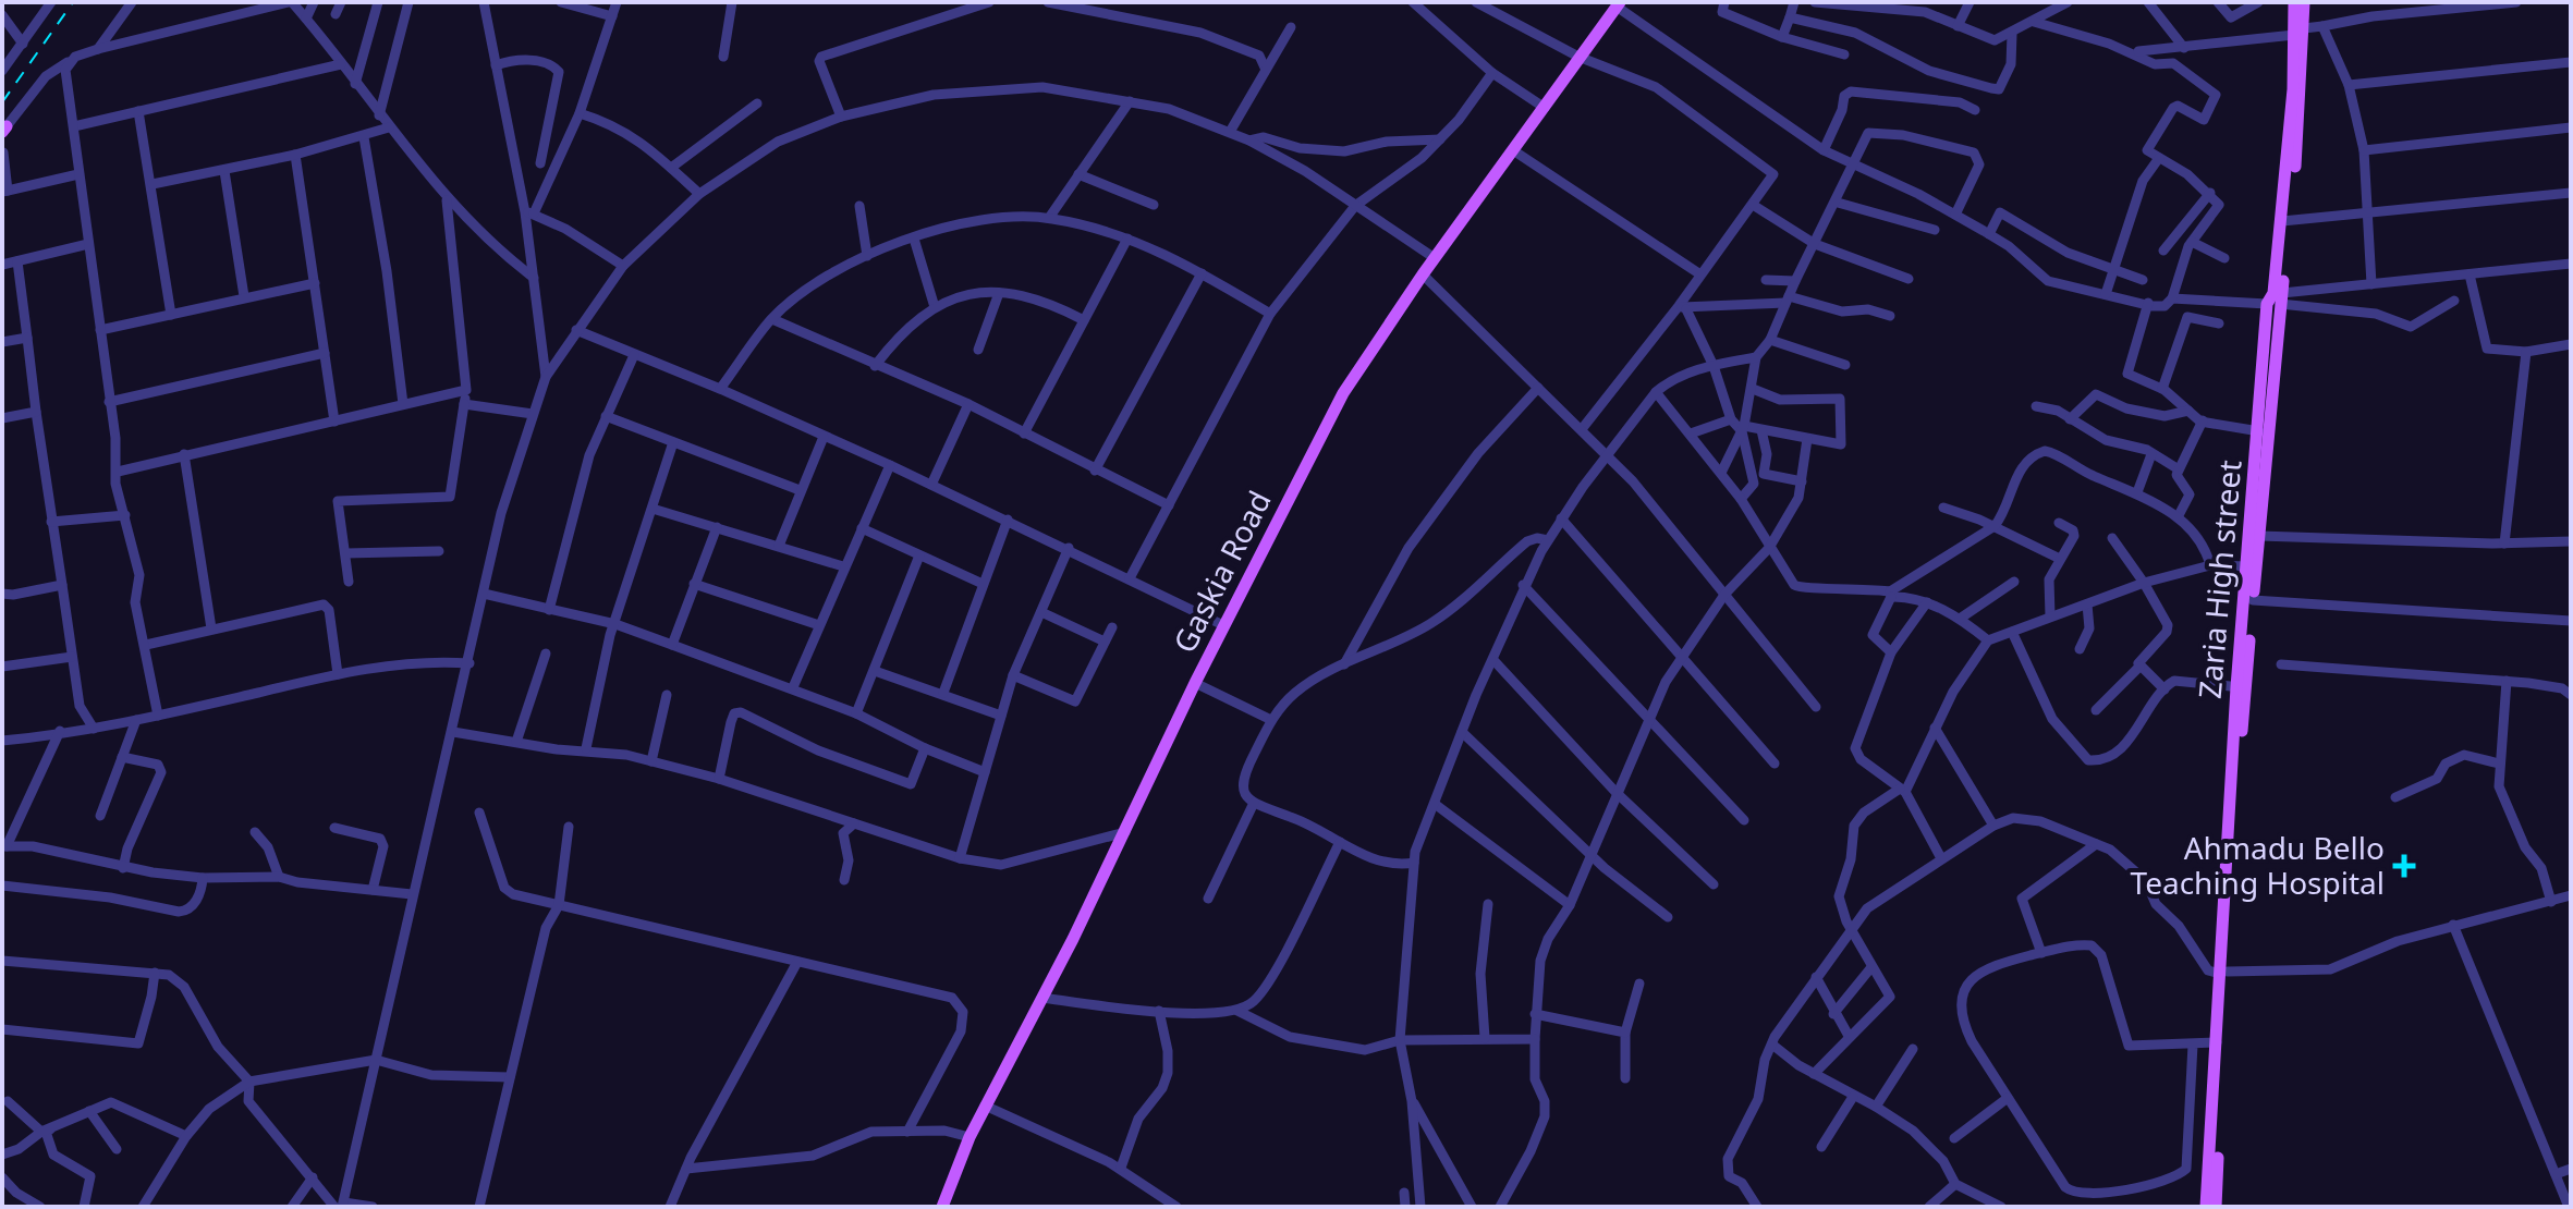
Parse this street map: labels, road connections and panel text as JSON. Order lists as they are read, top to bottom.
{
  "streets": {
    "main road": ["Gaskia Road", "Zaria High street"]
  },
  "places": {
    "health": ["Ahmadu Bello Teaching Hospital"]
  }
}
